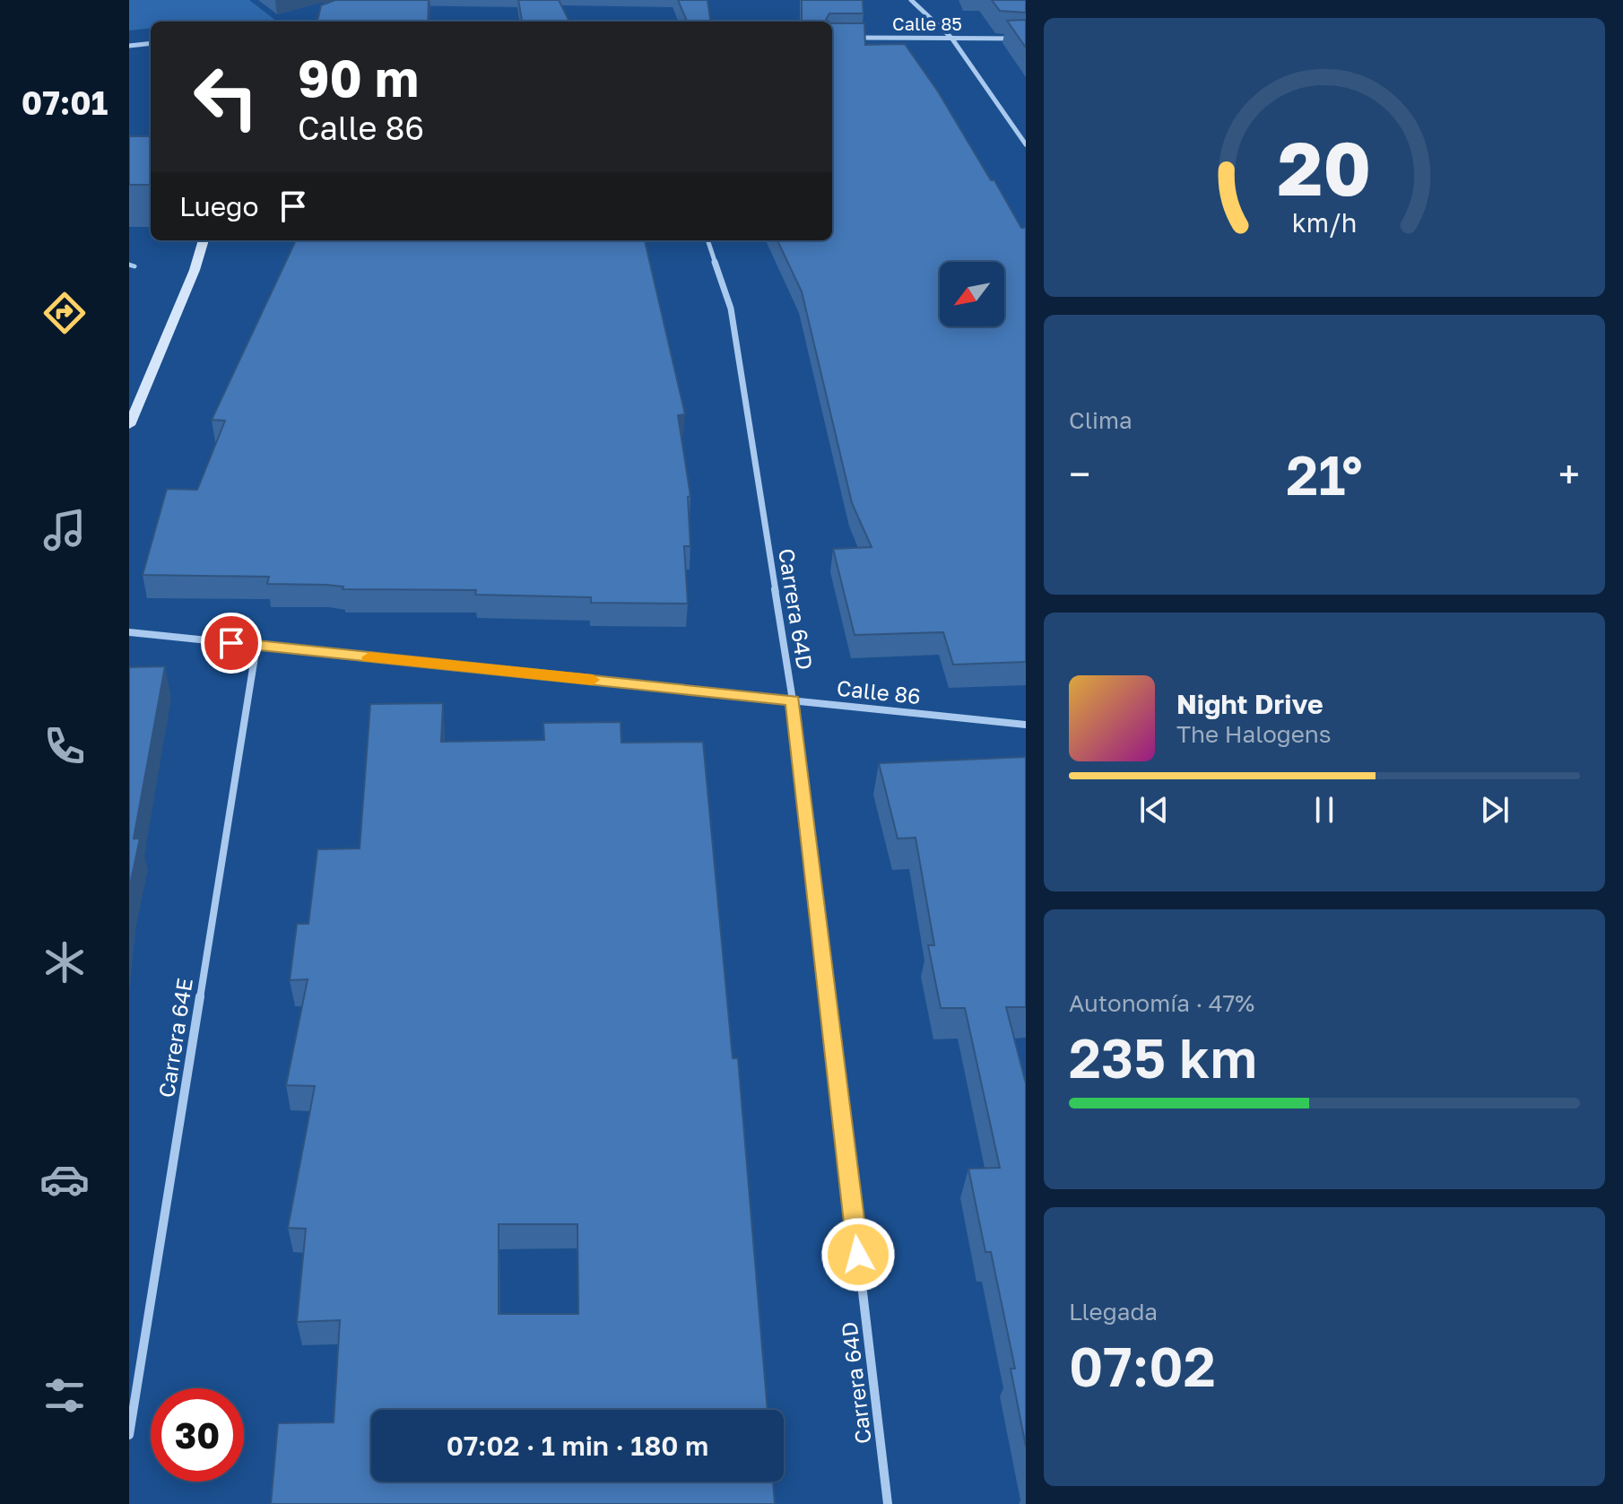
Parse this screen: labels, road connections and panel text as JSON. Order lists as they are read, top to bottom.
{
  "streets": {
    "street": [
      "Calle 85",
      "Carrera 64D",
      "Calle 86",
      "Carrera 64E"
    ]
  },
  "crossings": [
    ["Carrera 64D", "Calle 86"],
    ["Calle 86", "Carrera 64E"]
  ],
  "north": "bottom left",
  "page": {
    "tabs": "07:01",
    "turn": ["90 m", "Calle 86"],
    "then": "Luego",
    "tile": [
      "Clima",
      ["Autonomía · 47%", "235 km"],
      ["Llegada", "07:02"]
    ],
    "heat": ["−", "21°", "+"],
    "song": ["Night Drive", "The Halogens"],
    "limit": "30",
    "trip": "07:02 · 1 min · 180 m",
    "gauge": ["20", "km/h"]
  }
}
